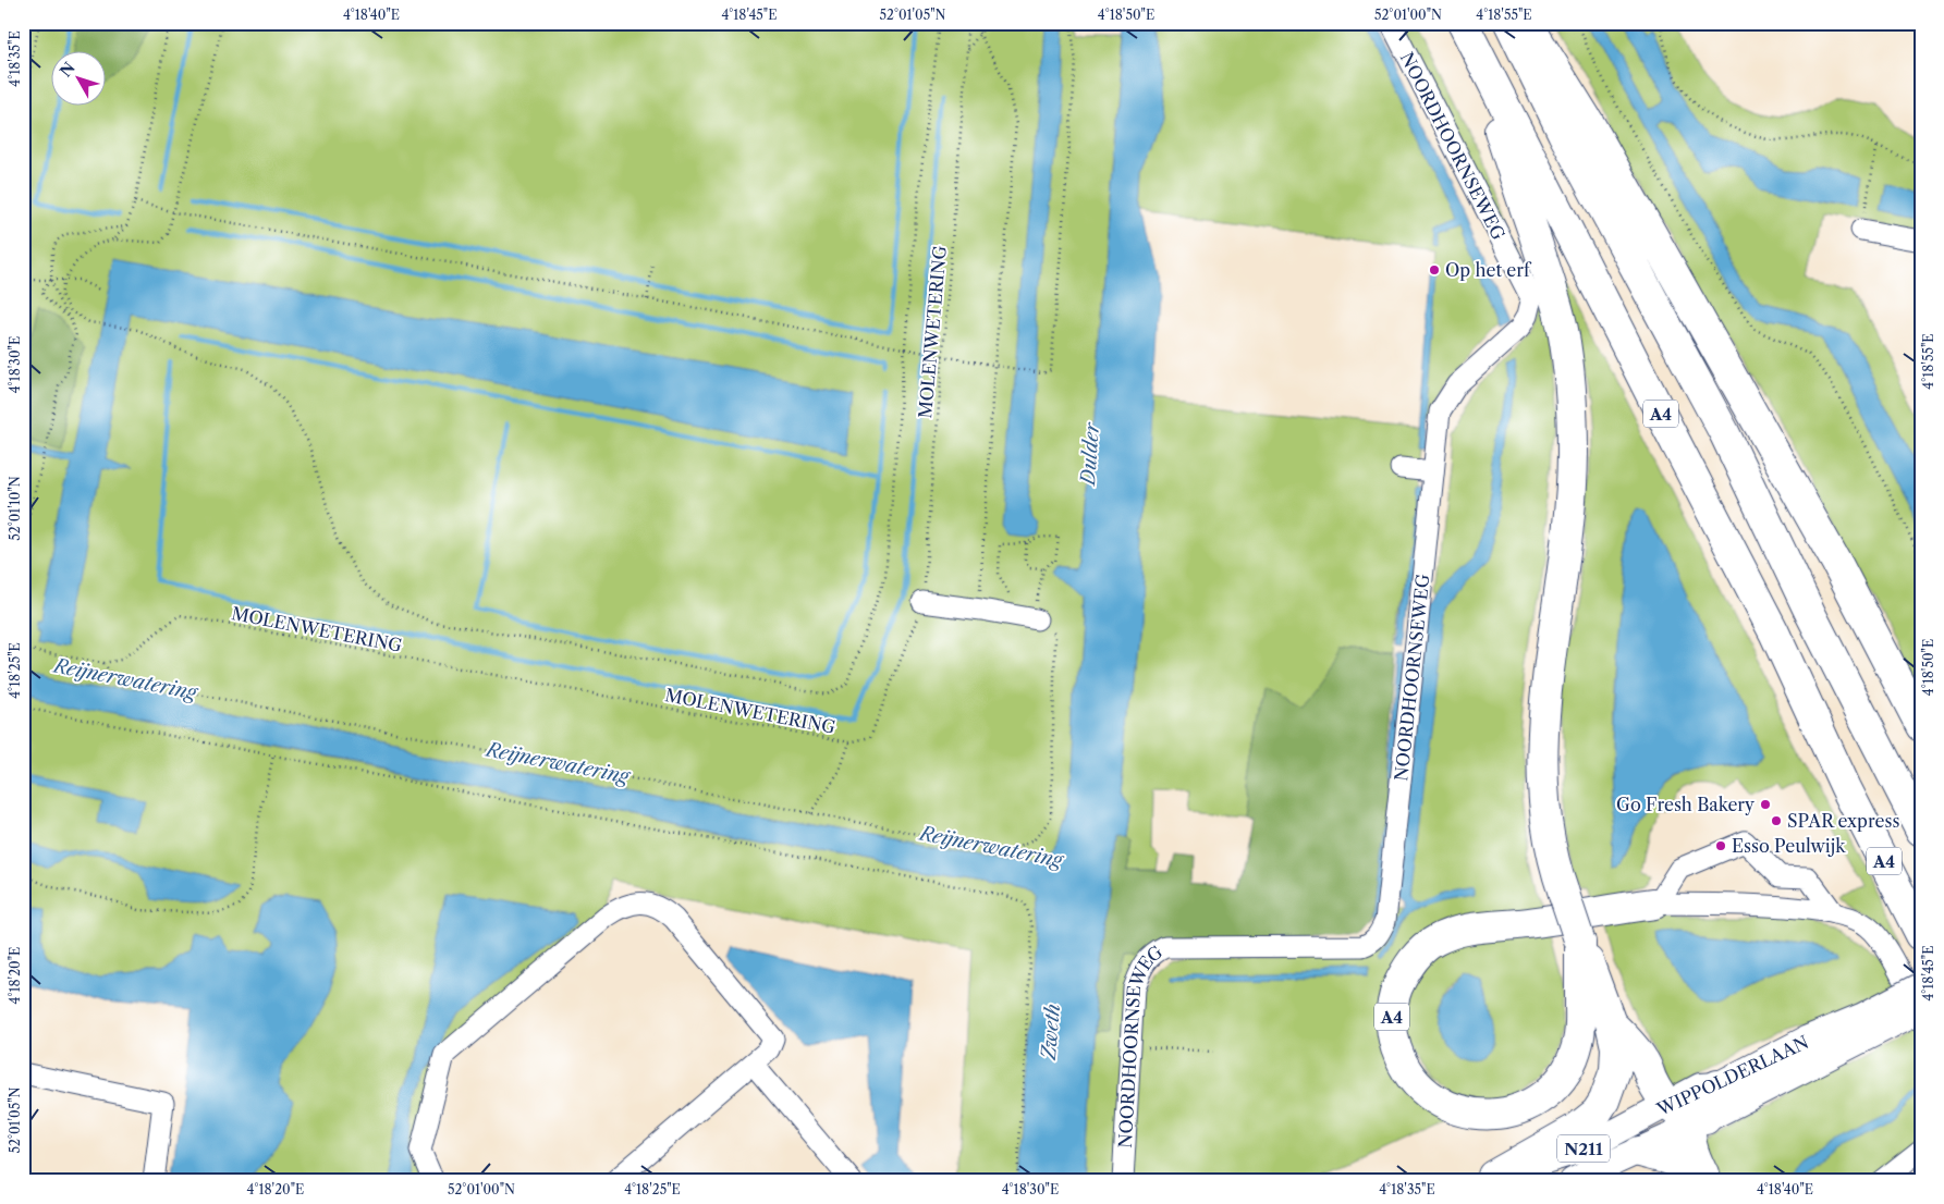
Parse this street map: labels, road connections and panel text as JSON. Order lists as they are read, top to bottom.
{
  "streets": {
    "highway": ["A4"],
    "main road": ["WIPPOLDERLAAN", "N211"],
    "street": ["NOORDHOORNSEWEG"],
    "path": ["MOLENWETERING"]
  },
  "crossings": [
    ["A4", "WIPPOLDERLAAN"]
  ],
  "water": ["Dulder", "Reijnerwatering", "Zweth"],
  "places": [
    "Op het erf",
    "Go Fresh Bakery",
    "SPAR express",
    "Esso Peulwijk"
  ],
  "north": "top left",
  "coordinates": [
    "4°18'40\"E",
    "4°18'45\"E",
    "52°01'05\"N",
    "4°18'50\"E",
    "52°01'00\"N",
    "4°18'55\"E",
    "4°18'35\"E",
    "4°18'30\"E",
    "52°01'10\"N",
    "4°18'25\"E",
    "4°18'20\"E"
  ]
}
